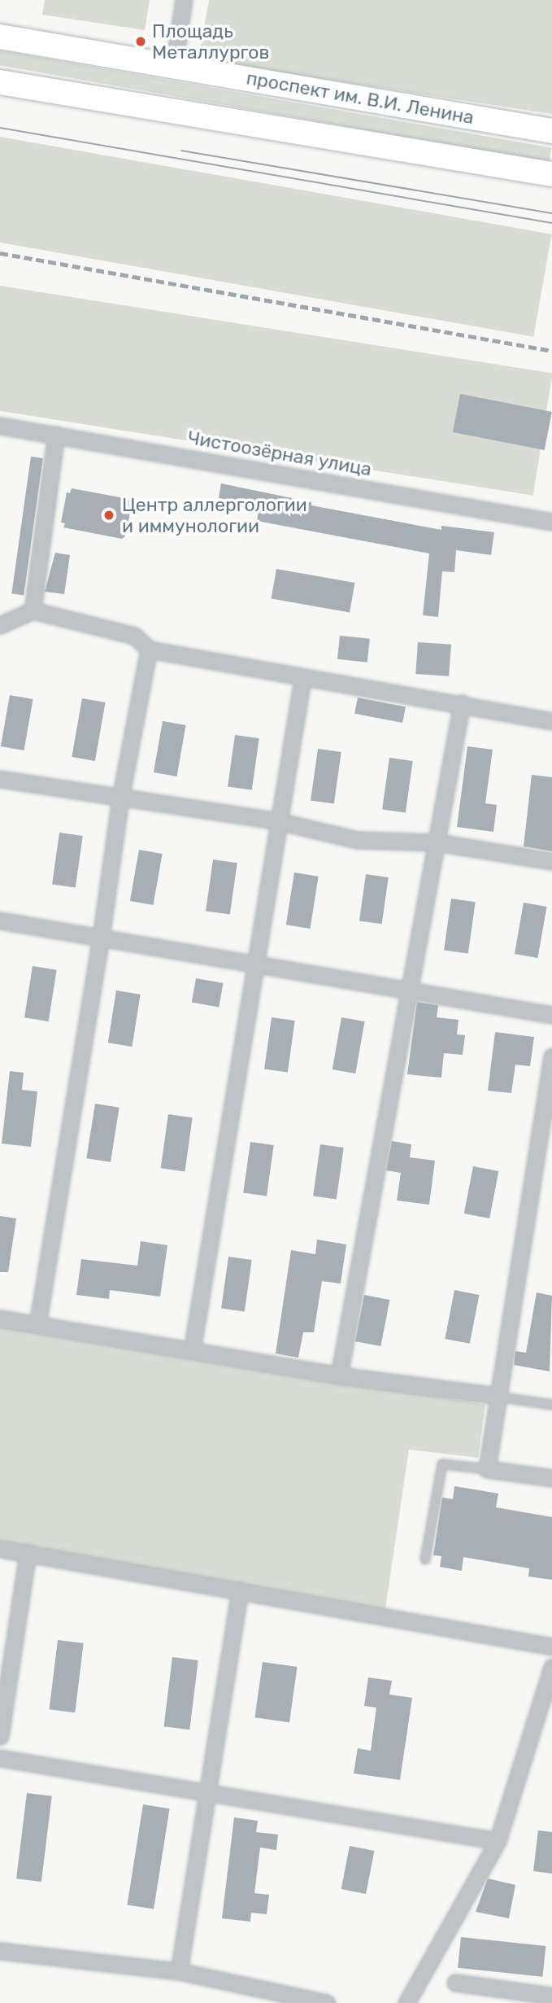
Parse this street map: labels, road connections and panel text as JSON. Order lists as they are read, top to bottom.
{
  "streets": {
    "main road": ["проспект им. В.И. Ленина"],
    "street": ["Чистоозёрная улица"]
  },
  "places": ["Площадь Металлургов", "Центр аллергологии и иммунологии"]
}
